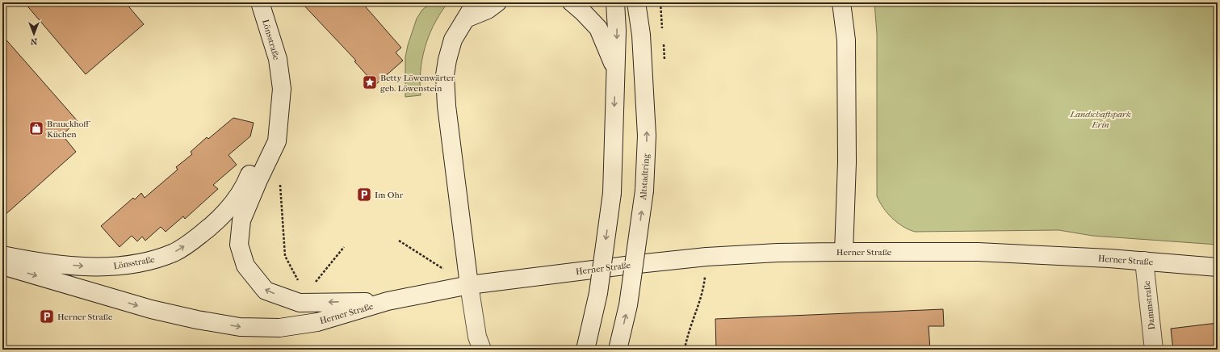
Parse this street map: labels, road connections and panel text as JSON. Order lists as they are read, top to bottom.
{
  "streets": {
    "main road": [
      "Lönsstraße",
      "Altstadtring",
      "Herner Straße",
      "Dammstraße"
    ]
  },
  "crossings": [
    ["Lönsstraße", "Herner Straße"],
    ["Herner Straße", "Dammstraße"]
  ],
  "parks": ["Landschaftspark Erin"],
  "places": {
    "place": ["Betty Löwenwärter geb. Löwenstein"],
    "shop": ["Brauckhoff Küchen"],
    "parking": ["Im Ohr", "Herner Straße"]
  },
  "north": "bottom"
}
